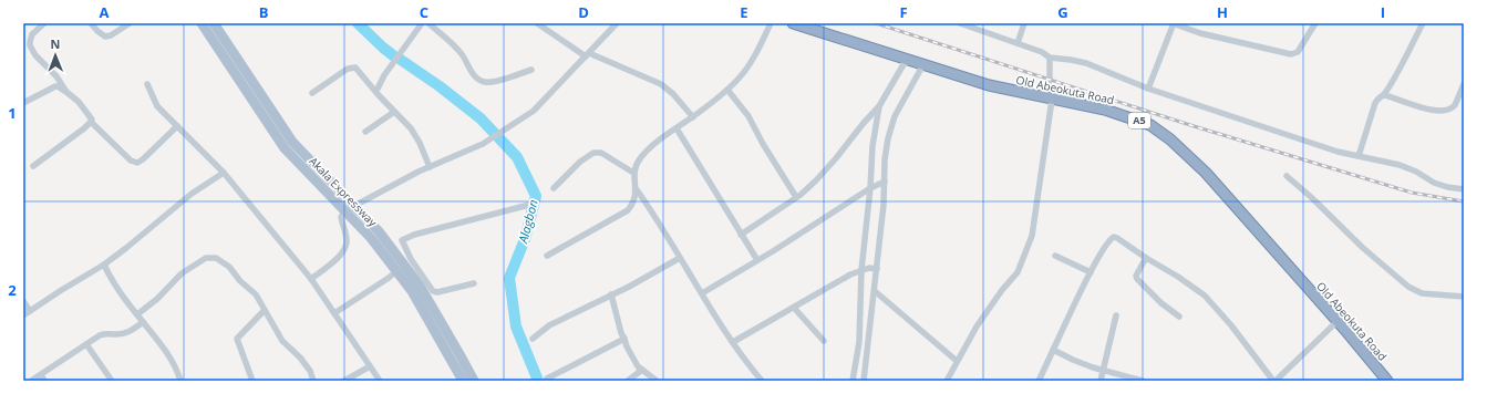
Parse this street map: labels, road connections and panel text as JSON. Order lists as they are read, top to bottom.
{
  "streets": {
    "highway": ["Old Abeokuta Road", "A5"],
    "main road": ["Akala Expressway"]
  },
  "water": ["Alagbon"],
  "north": "top",
  "grid": {
    "columns": [
      "A",
      "B",
      "C",
      "D",
      "E",
      "F",
      "G",
      "H",
      "I"
    ],
    "rows": ["1", "2"]
  }
}
